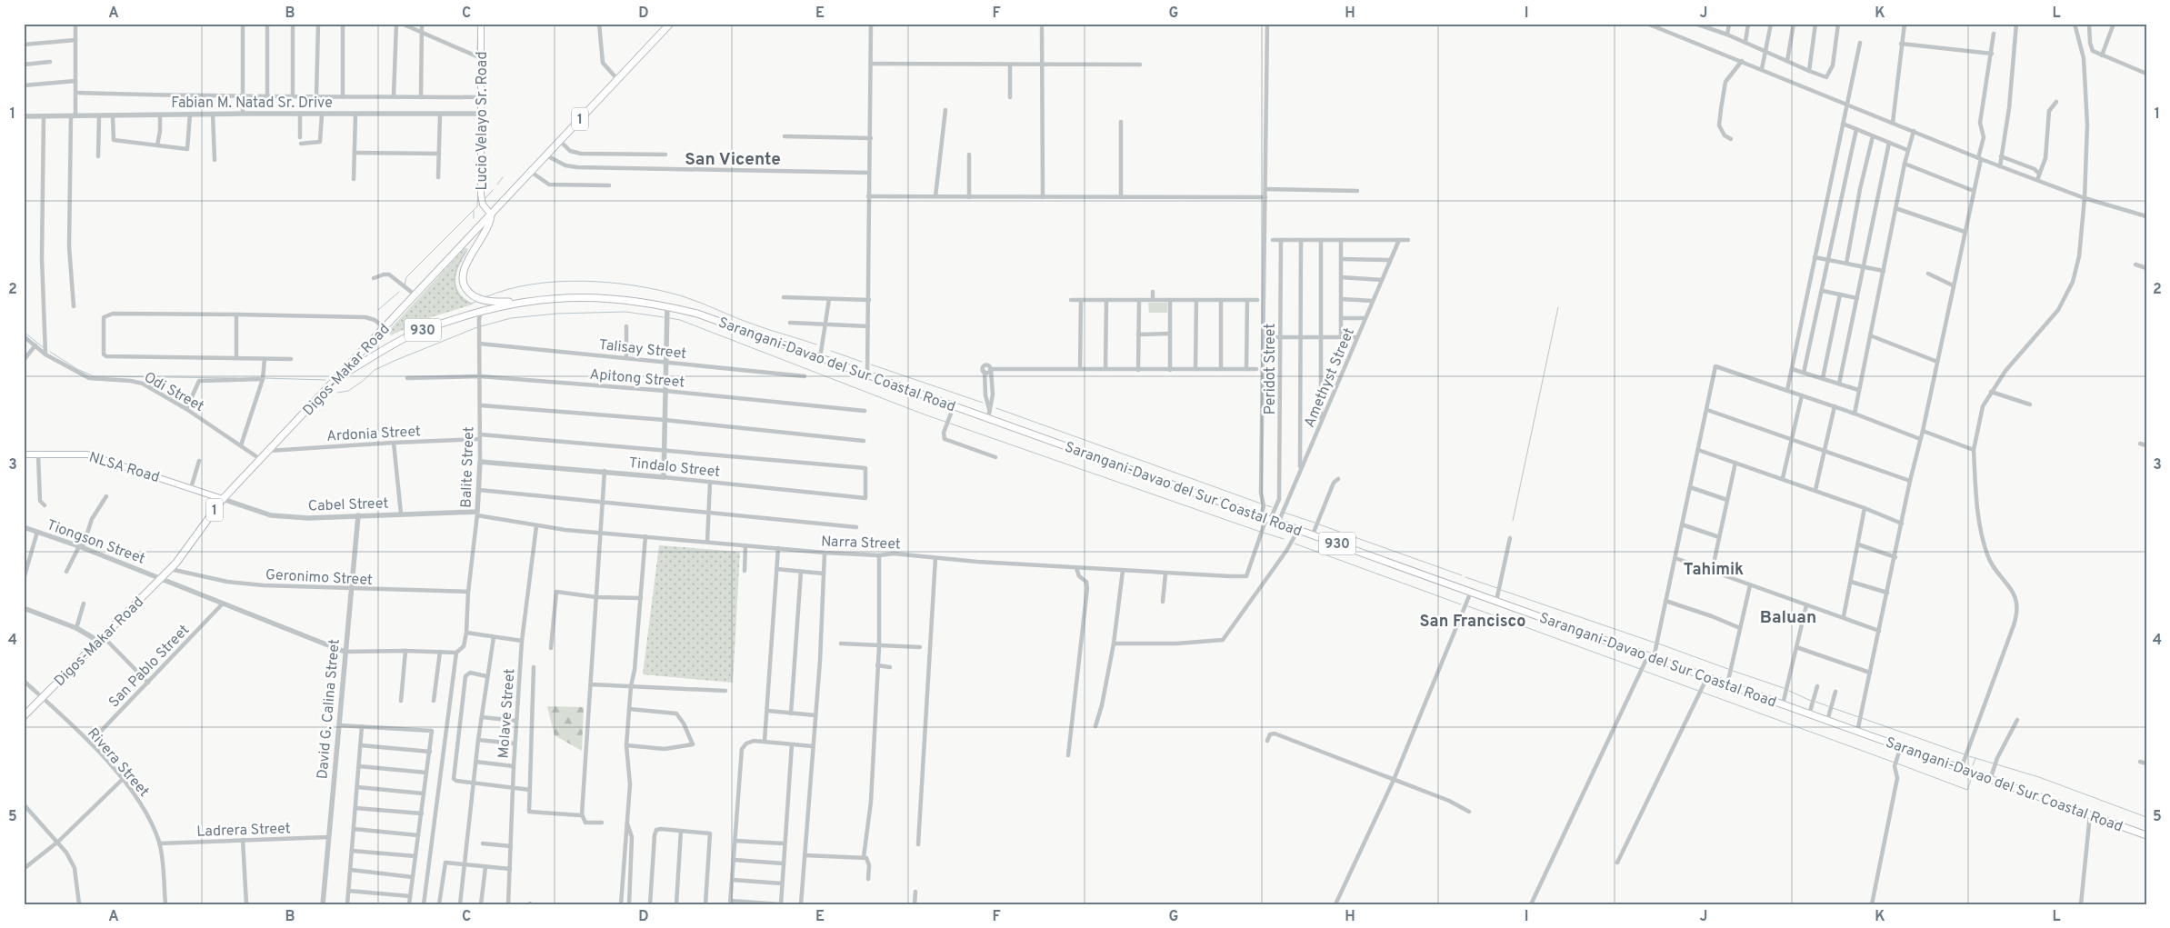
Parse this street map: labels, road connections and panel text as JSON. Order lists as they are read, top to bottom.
{
  "streets": {
    "main road": [
      "1",
      "Lucio Velayo Sr. Road",
      "930",
      "Sarangani-Davao del Sur Coastal Road",
      "Digos-Makar Road",
      "NLSA Road"
    ],
    "street": [
      "Fabian M. Natad Sr. Drive",
      "Talisay Street",
      "Peridot Street",
      "Apitong Street",
      "Amethyst Street",
      "Odi Street",
      "Ardonia Street",
      "Tindalo Street",
      "Balite Street",
      "Cabel Street",
      "Tiongson Street",
      "Narra Street",
      "Geronimo Street",
      "San Pablo Street",
      "David G. Calina Street",
      "Molave Street",
      "Rivera Street",
      "Ladrera Street"
    ]
  },
  "crossings": [
    ["Fabian M. Natad Sr. Drive", "Lucio Velayo Sr. Road"],
    ["Lucio Velayo Sr. Road", "Sarangani-Davao del Sur Coastal Road"],
    ["Lucio Velayo Sr. Road", "Digos-Makar Road"],
    ["Talisay Street", "Balite Street"],
    ["Sarangani-Davao del Sur Coastal Road", "Digos-Makar Road"],
    ["Sarangani-Davao del Sur Coastal Road", "Amethyst Street"],
    ["Sarangani-Davao del Sur Coastal Road", "Balite Street"],
    ["Sarangani-Davao del Sur Coastal Road", "Narra Street"],
    ["Digos-Makar Road", "Odi Street"],
    ["Digos-Makar Road", "Ardonia Street"],
    ["Digos-Makar Road", "NLSA Road"],
    ["Digos-Makar Road", "Cabel Street"],
    ["Digos-Makar Road", "Tiongson Street"],
    ["Digos-Makar Road", "Geronimo Street"],
    ["Digos-Makar Road", "Rivera Street"],
    ["Apitong Street", "Balite Street"],
    ["Ardonia Street", "Tindalo Street"],
    ["Ardonia Street", "Balite Street"],
    ["NLSA Road", "Cabel Street"],
    ["Tindalo Street", "Balite Street"],
    ["Balite Street", "Cabel Street"],
    ["Balite Street", "Narra Street"],
    ["Balite Street", "Geronimo Street"],
    ["Cabel Street", "Narra Street"],
    ["Cabel Street", "David G. Calina Street"],
    ["Tiongson Street", "San Pablo Street"],
    ["Tiongson Street", "David G. Calina Street"],
    ["Narra Street", "Molave Street"],
    ["Geronimo Street", "David G. Calina Street"],
    ["San Pablo Street", "Rivera Street"],
    ["David G. Calina Street", "Ladrera Street"],
    ["Rivera Street", "Ladrera Street"]
  ],
  "districts": [
    "San Vicente",
    "Tahimik",
    "Baluan",
    "San Francisco"
  ],
  "grid": {
    "columns": [
      "A",
      "B",
      "C",
      "D",
      "E",
      "F",
      "G",
      "H",
      "I",
      "J",
      "K",
      "L"
    ],
    "rows": [
      "1",
      "2",
      "3",
      "4",
      "5"
    ]
  }
}
